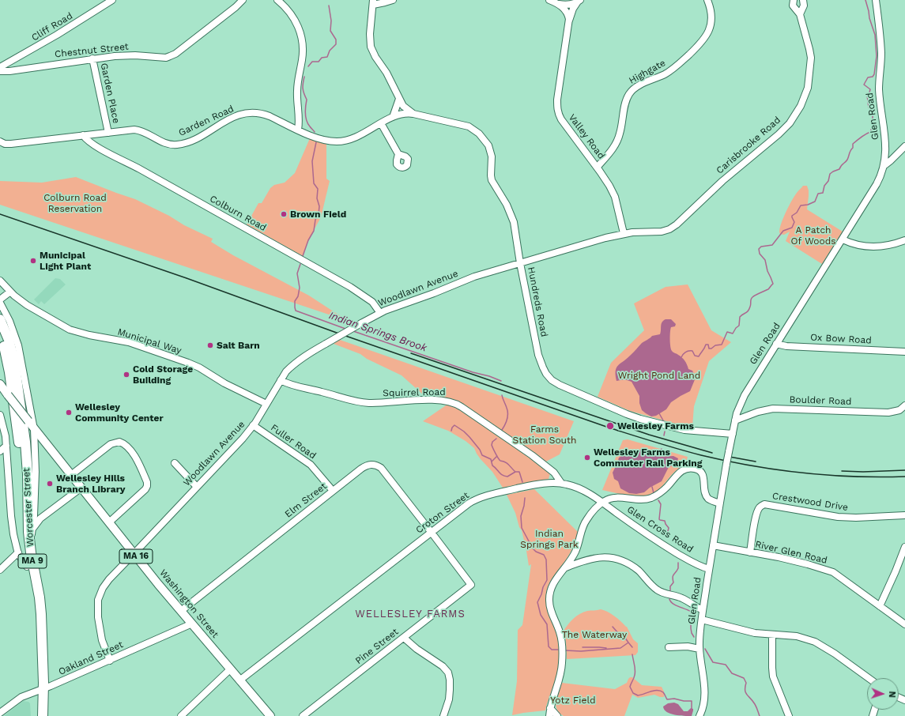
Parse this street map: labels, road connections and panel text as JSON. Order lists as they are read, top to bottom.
{
  "streets": {
    "highway": ["Worcester Street", "MA 9"],
    "main road": ["MA 16", "Washington Street"],
    "street": [
      "Cliff Road",
      "Chestnut Street",
      "Highgate",
      "Garden Place",
      "Glen Road",
      "Garden Road",
      "Valley Road",
      "Carisbrooke Road",
      "Colburn Road",
      "Woodlawn Avenue",
      "Hundreds Road",
      "Ox Bow Road",
      "Municipal Way",
      "Squirrel Road",
      "Boulder Road",
      "Fuller Road",
      "Elm Street",
      "Crestwood Drive",
      "Croton Street",
      "Glen Cross Road",
      "River Glen Road",
      "Pine Street",
      "Oakland Street"
    ]
  },
  "crossings": [
    ["Chestnut Street", "Garden Place"],
    ["Highgate", "Valley Road"],
    ["Garden Place", "Garden Road"],
    ["Glen Road", "Hundreds Road"],
    ["Glen Road", "Ox Bow Road"],
    ["Glen Road", "Boulder Road"],
    ["Glen Road", "Glen Cross Road"],
    ["Glen Road", "River Glen Road"],
    ["Garden Road", "Colburn Road"],
    ["Garden Road", "Hundreds Road"],
    ["Valley Road", "Carisbrooke Road"],
    ["Valley Road", "Woodlawn Avenue"],
    ["Carisbrooke Road", "Woodlawn Avenue"],
    ["Colburn Road", "Woodlawn Avenue"],
    ["Woodlawn Avenue", "Hundreds Road"],
    ["Woodlawn Avenue", "Municipal Way"],
    ["Woodlawn Avenue", "Squirrel Road"],
    ["Woodlawn Avenue", "Fuller Road"],
    ["Woodlawn Avenue", "Washington Street"],
    ["Woodlawn Avenue", "Oakland Street"],
    ["Squirrel Road", "Croton Street"],
    ["Fuller Road", "Elm Street"],
    ["Elm Street", "Croton Street"],
    ["Elm Street", "Washington Street"],
    ["Elm Street", "Pine Street"],
    ["Crestwood Drive", "River Glen Road"],
    ["Worcester Street", "Oakland Street"],
    ["Croton Street", "Glen Cross Road"],
    ["Croton Street", "Washington Street"],
    ["Croton Street", "Pine Street"],
    ["Washington Street", "Oakland Street"]
  ],
  "districts": ["WELLESLEY FARMS"],
  "water": ["Indian Springs Brook"],
  "parks": [
    "Colburn Road Reservation",
    "A Patch Of Woods",
    "Wright Pond Land",
    "Farms Station South",
    "Indian Springs Park",
    "The Waterway",
    "Yotz Field"
  ],
  "places": [
    "Brown Field",
    "Municipal Light Plant",
    "Salt Barn",
    "Cold Storage Building",
    "Wellesley Community Center",
    "Wellesley Farms",
    "Wellesley Farms Commuter Rail Parking",
    "Wellesley Hills Branch Library"
  ],
  "north": "right"
}
